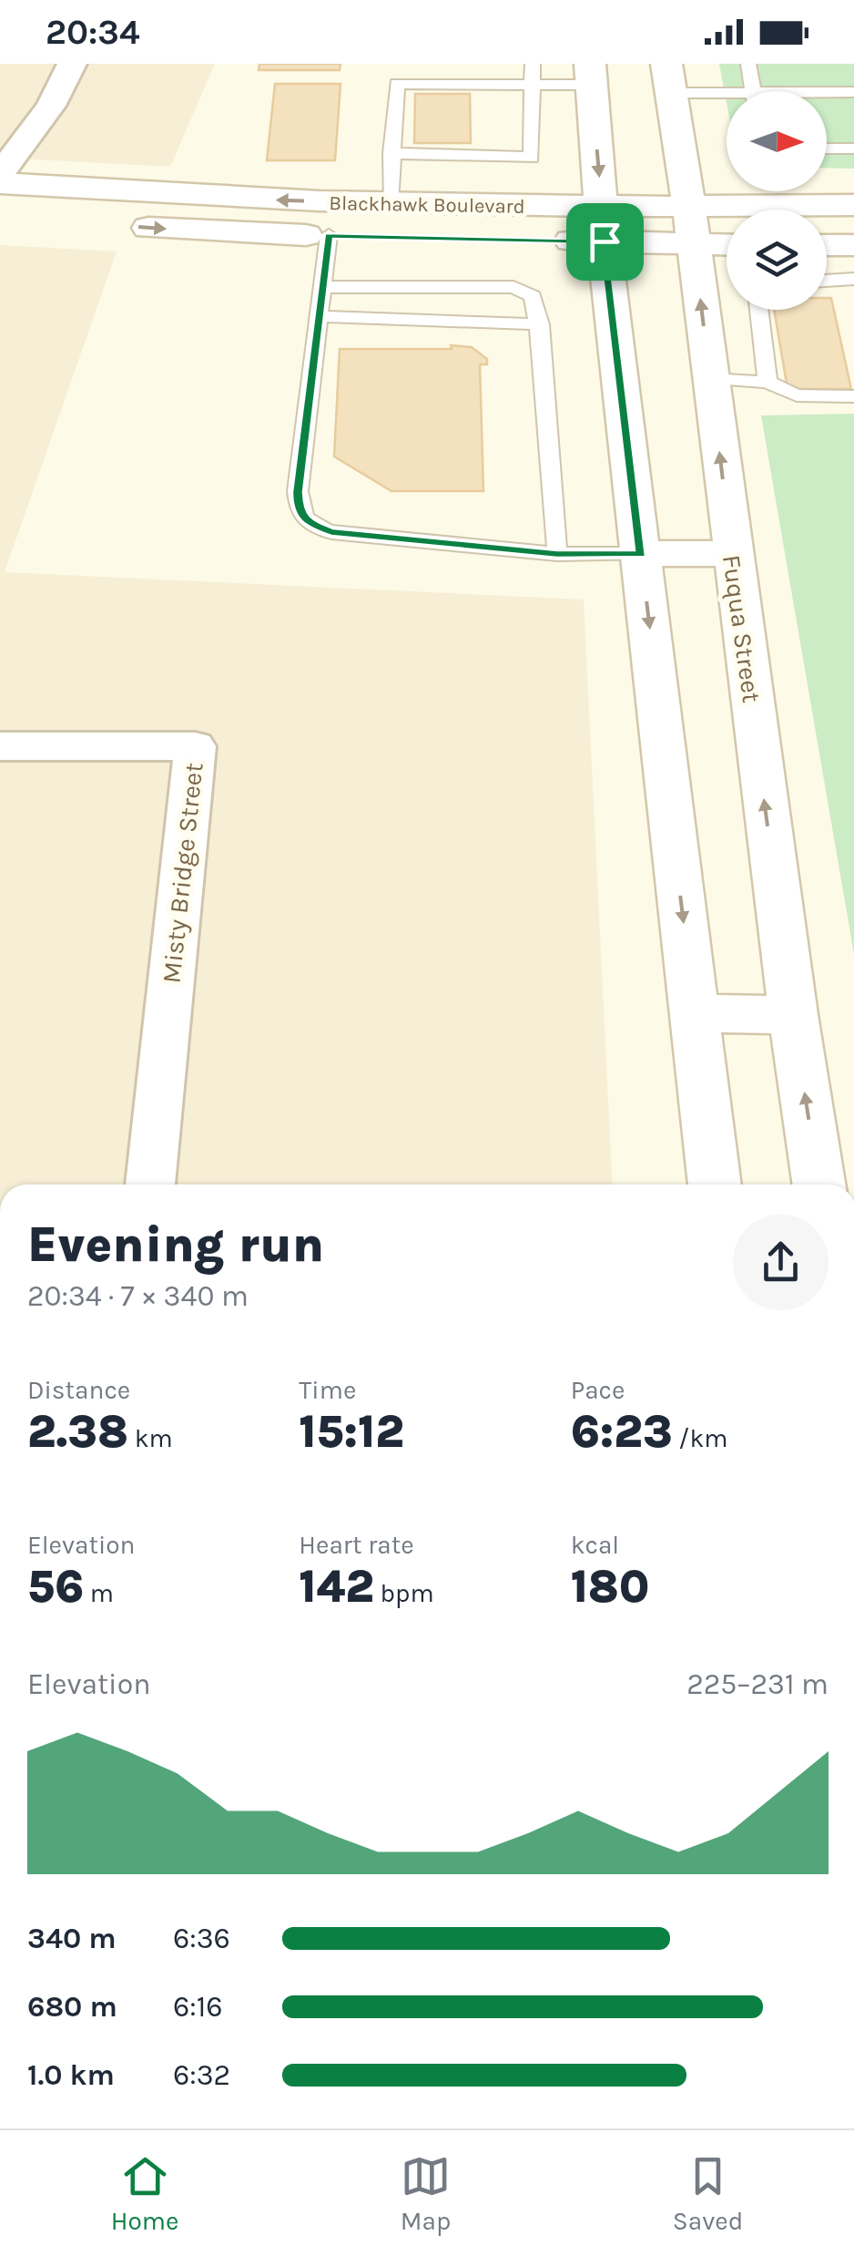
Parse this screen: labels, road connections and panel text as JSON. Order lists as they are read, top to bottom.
{
  "streets": {
    "main road": ["Blackhawk Boulevard", "Fuqua Street"],
    "street": ["Misty Bridge Street"]
  },
  "crossings": [
    ["Blackhawk Boulevard", "Fuqua Street"]
  ],
  "north": "right",
  "page": {
    "status": "20:34",
    "heading": ["Evening run", "20:34 · 7 × 340 m"],
    "stats": [
      ["Distance", "2.38 km"],
      ["Time", "15:12"],
      ["Pace", "6:23 /km"],
      ["Elevation", "56 m"],
      ["Heart rate", "142 bpm"],
      ["kcal", "180"]
    ],
    "chart": ["Elevation", "225–231 m"],
    "list": [
      {
        "name": "340 m",
        "note": "6:36"
      },
      {
        "name": "680 m",
        "note": "6:16"
      },
      {
        "name": "1.0 km",
        "note": "6:32"
      }
    ],
    "tabs": ["Home", "Map", "Saved"]
  }
}
